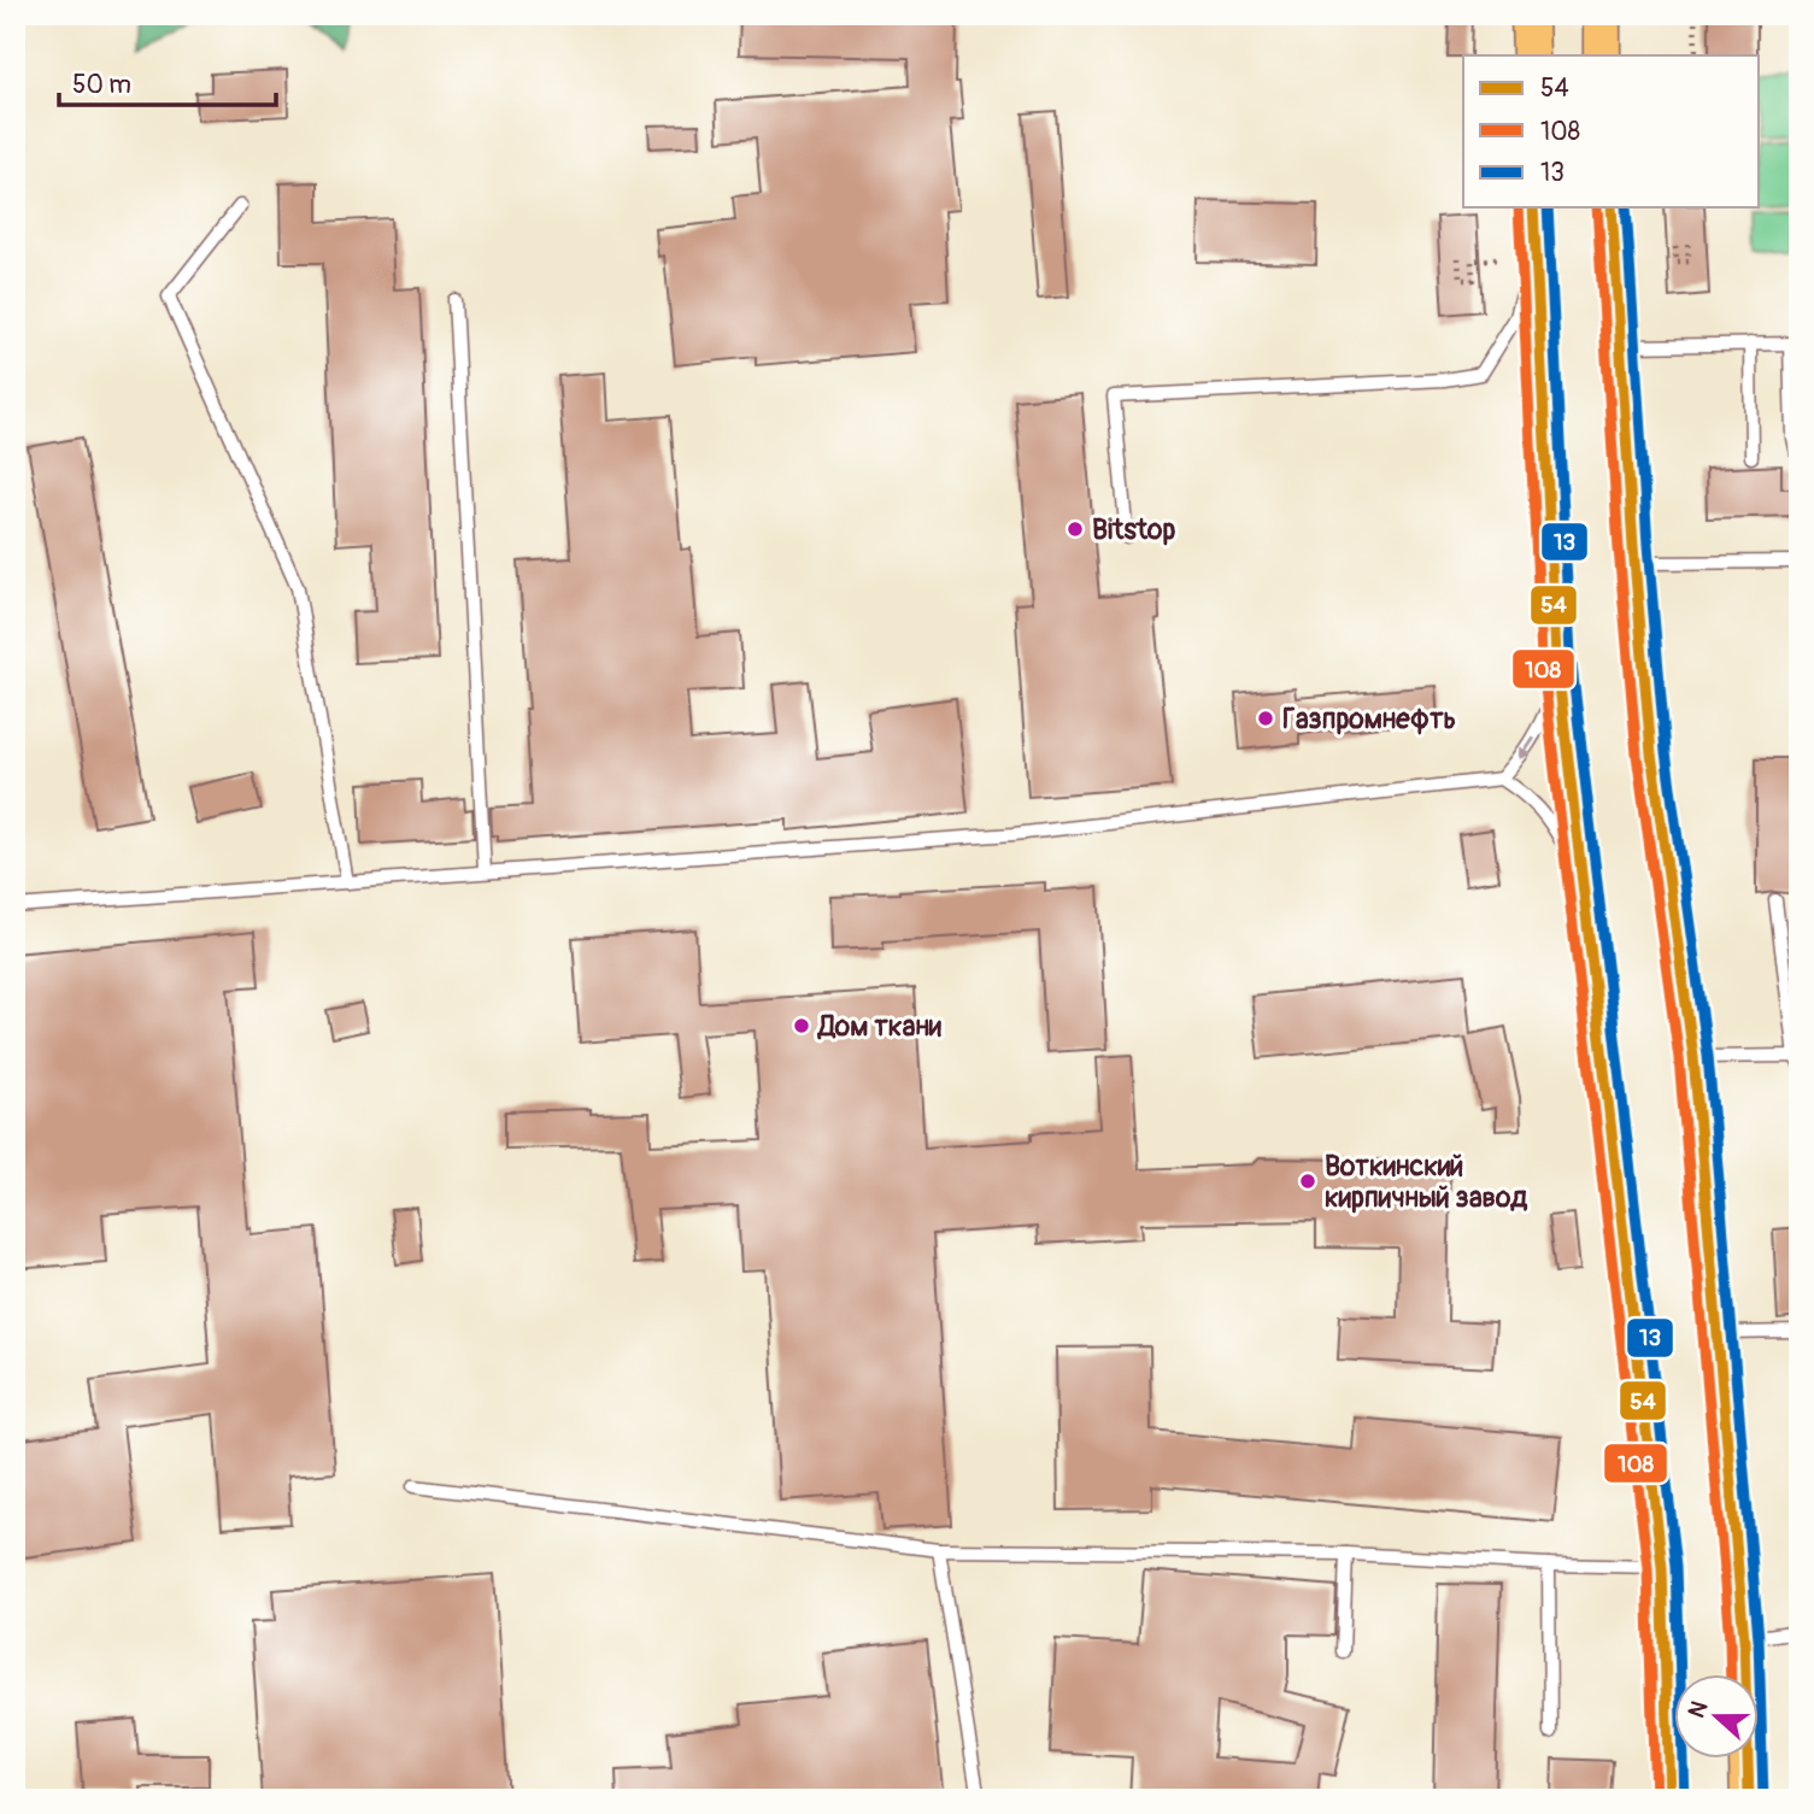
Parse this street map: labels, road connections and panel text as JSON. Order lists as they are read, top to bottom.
{
  "places": [
    "Bitstop",
    "Газпромнефть",
    "Дом ткани",
    "Воткинский кирпичный завод"
  ],
  "lines": ["transit line 54", "transit line 108", "transit line 13"],
  "legend": ["54", "108", "13"],
  "scale_bar": "50 m",
  "north": "left"
}
